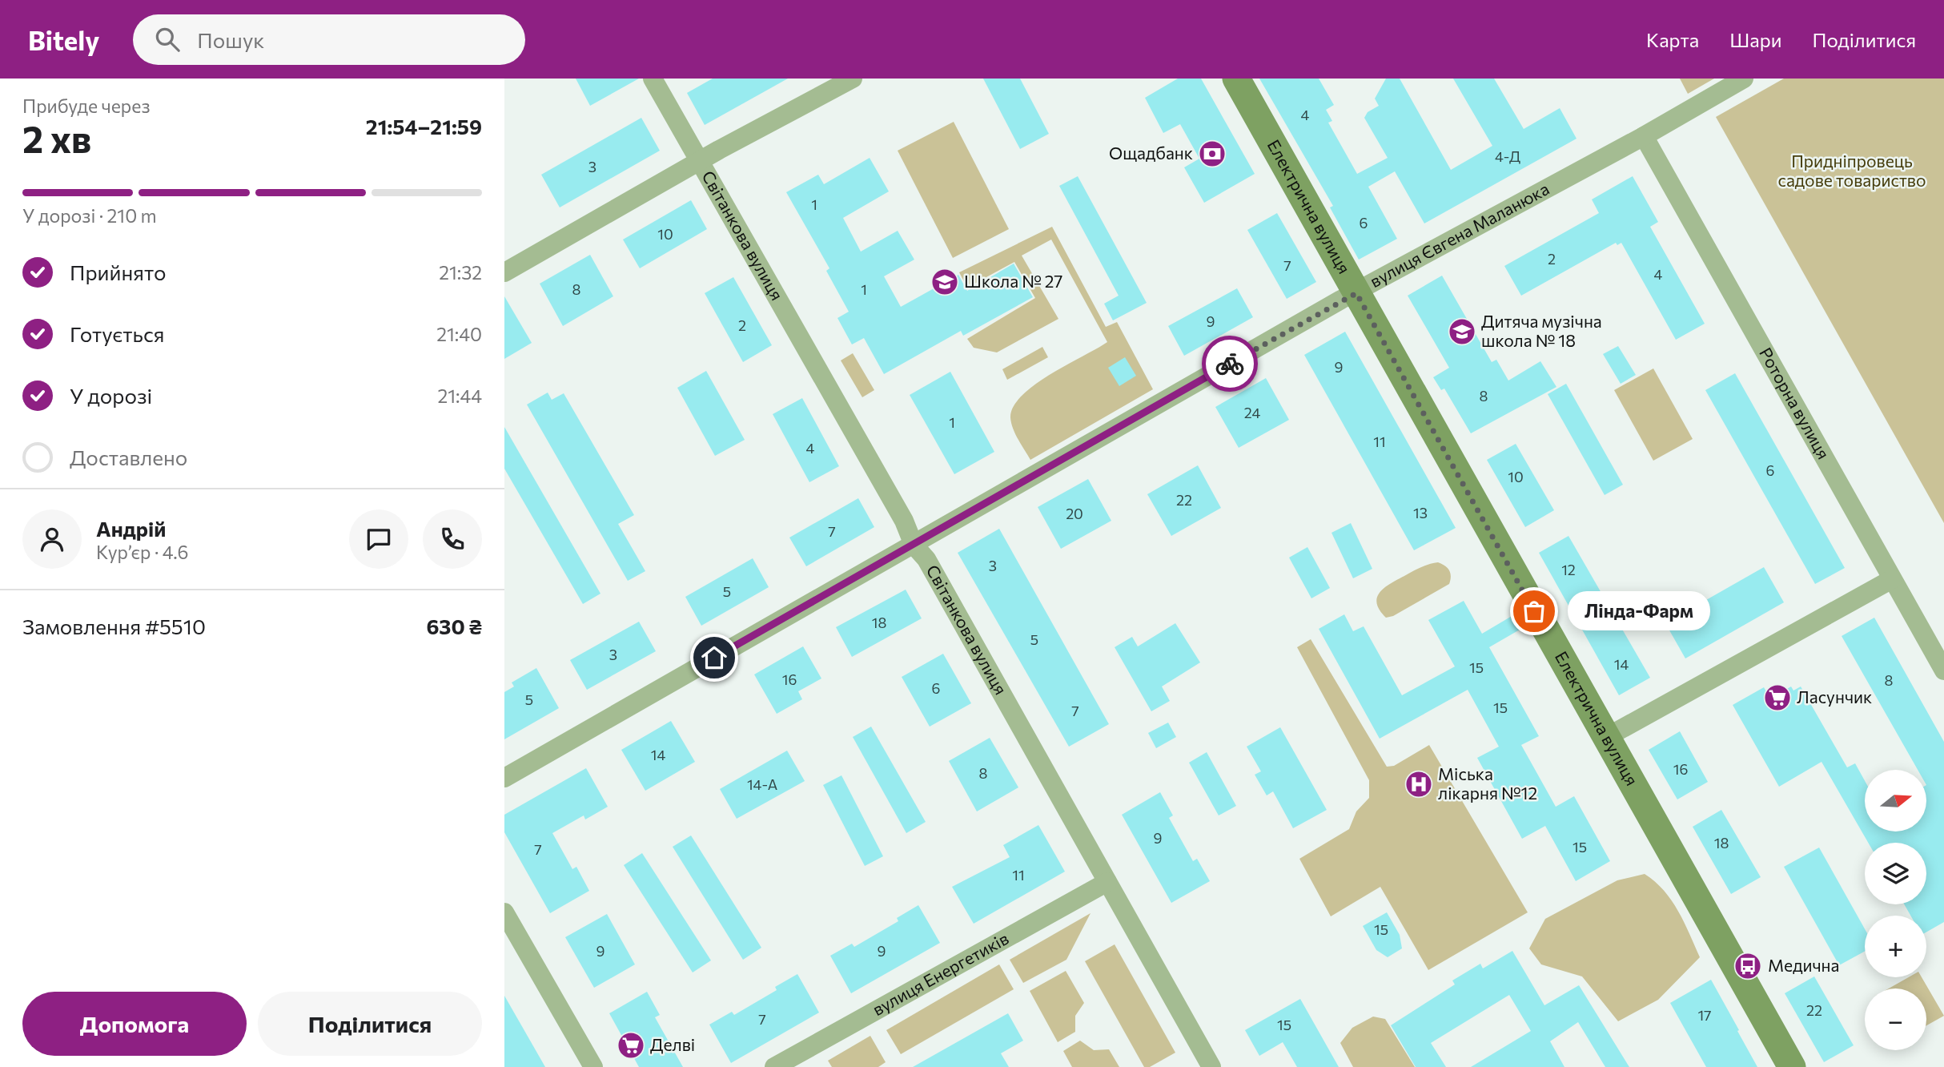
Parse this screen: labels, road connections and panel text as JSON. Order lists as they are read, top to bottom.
{
  "streets": {
    "street": [
      "Електрична вулиця",
      "Світанкова вулиця",
      "вулиця Євгена Маланюка",
      "Роторна вулиця",
      "вулиця Енергетиків"
    ]
  },
  "crossings": [
    ["Електрична вулиця", "вулиця Євгена Маланюка"],
    ["Світанкова вулиця", "вулиця Євгена Маланюка"],
    ["Світанкова вулиця", "вулиця Енергетиків"],
    ["вулиця Євгена Маланюка", "Роторна вулиця"]
  ],
  "parks": ["Придніпровець садове товариство"],
  "places": {
    "bank": ["Ощадбанк"],
    "school or university": ["Школа № 27", "Дитяча музічна школа № 18"],
    "other": ["Лінда-Фарм"],
    "supermarket": ["Ласунчик", "Делві"],
    "hospital": ["Міська лікарня №12"],
    "bus stop": ["Медична"]
  },
  "house_numbers": [
    "4",
    "4-Д",
    "3",
    "1",
    "6",
    "10",
    "2",
    "7",
    "4",
    "8",
    "1",
    "9",
    "2",
    "9",
    "8",
    "24",
    "1",
    "11",
    "4",
    "6",
    "10",
    "22",
    "13",
    "20",
    "7",
    "3",
    "12",
    "5",
    "18",
    "5",
    "3",
    "14",
    "15",
    "16",
    "8",
    "6",
    "5",
    "15",
    "7",
    "14",
    "16",
    "8",
    "14-А",
    "9",
    "18",
    "15",
    "7",
    "11",
    "15",
    "9",
    "9",
    "22",
    "17",
    "7",
    "15"
  ],
  "north": "right",
  "page": {
    "header": "Bitely",
    "search": "Пошук",
    "nav": ["Карта", "Шари", "Поділитися"],
    "heading": ["2 хв", "Прибуде через", "21:54–21:59"],
    "panel": [
      "Андрій",
      "Кур’єр · 4.6",
      "Замовлення #5510",
      "630 ₴"
    ],
    "bar": "У дорозі · 210 m",
    "list": [
      ["Прийнято", "21:32"],
      ["Готується", "21:40"],
      ["У дорозі", "21:44"],
      "Доставлено"
    ],
    "bubble": "Лінда-Фарм",
    "map_buttons": ["+", "−"],
    "buttons": ["Допомога", "Поділитися"]
  }
}
